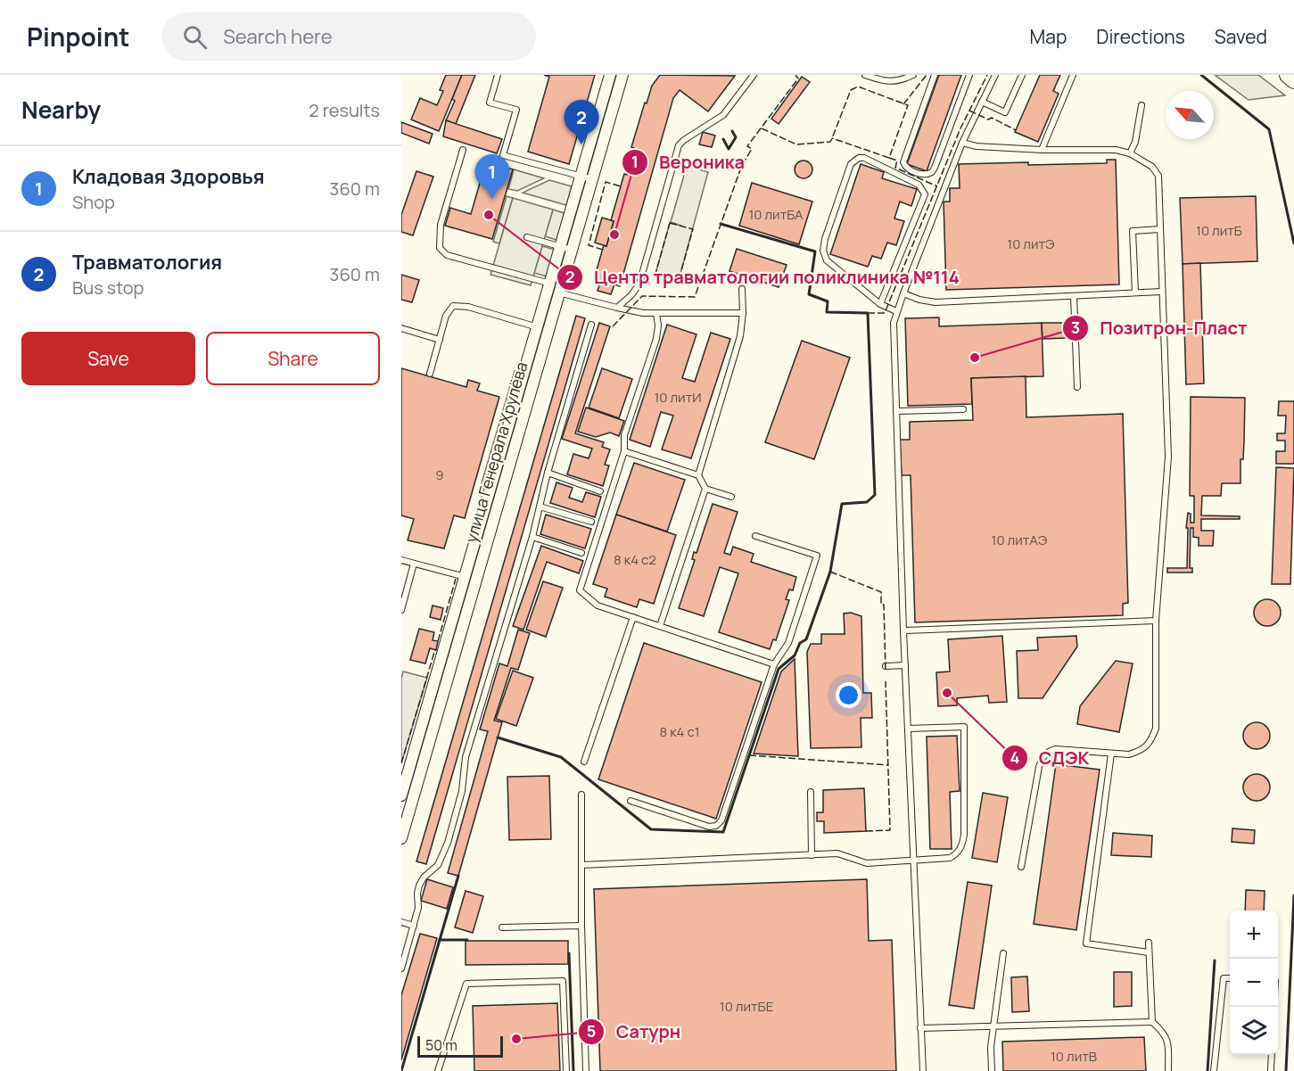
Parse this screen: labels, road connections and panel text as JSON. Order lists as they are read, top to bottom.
{
  "streets": {
    "street": ["улица Генерала Хрулёва"]
  },
  "places": [
    "Центр травматологии поликлиника №114",
    "Вероника",
    "Позитрон-Пласт",
    "СДЭК",
    "Сатурн"
  ],
  "house_numbers": [
    "10 литБА",
    "10 литБ",
    "10 литЭ",
    "10 литИ",
    "9",
    "10 литАЭ",
    "8 к4 с2",
    "8 к4 с1",
    "10 литБЕ",
    "10 литВ"
  ],
  "scale_bar": "50 m",
  "north": "top left",
  "page": {
    "header": "Pinpoint",
    "search": "Search here",
    "nav": ["Map", "Directions", "Saved"],
    "heading": ["Nearby", "2 results"],
    "pins": ["2", "1"],
    "list": [
      {
        "mark": "1",
        "name": "Кладовая Здоровья",
        "note": "Shop",
        "value": "360 m"
      },
      {
        "mark": "2",
        "name": "Травматология",
        "note": "Bus stop",
        "value": "360 m"
      }
    ],
    "buttons": ["Save", "Share"],
    "map_buttons": ["+", "−"],
    "scale": "50 m"
  }
}
